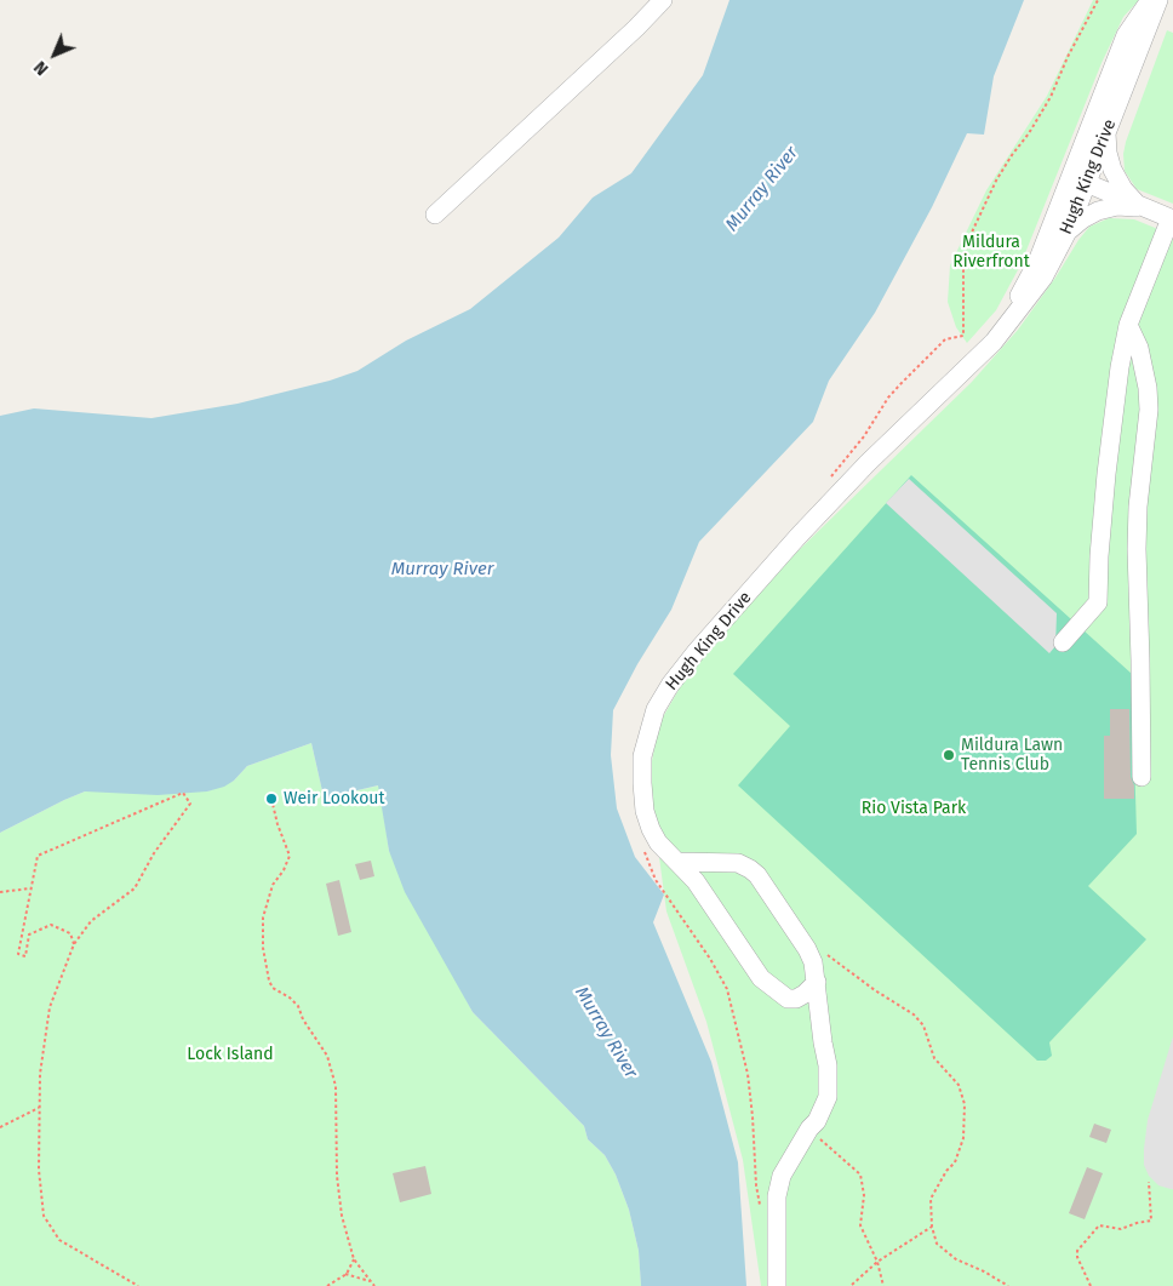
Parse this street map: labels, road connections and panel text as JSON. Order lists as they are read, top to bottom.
{
  "streets": {
    "street": ["Hugh King Drive"]
  },
  "water": ["Murray River"],
  "parks": ["Mildura Riverfront", "Rio Vista Park", "Lock Island"],
  "places": ["Mildura Lawn Tennis Club", "Weir Lookout"],
  "north": "bottom left"
}
